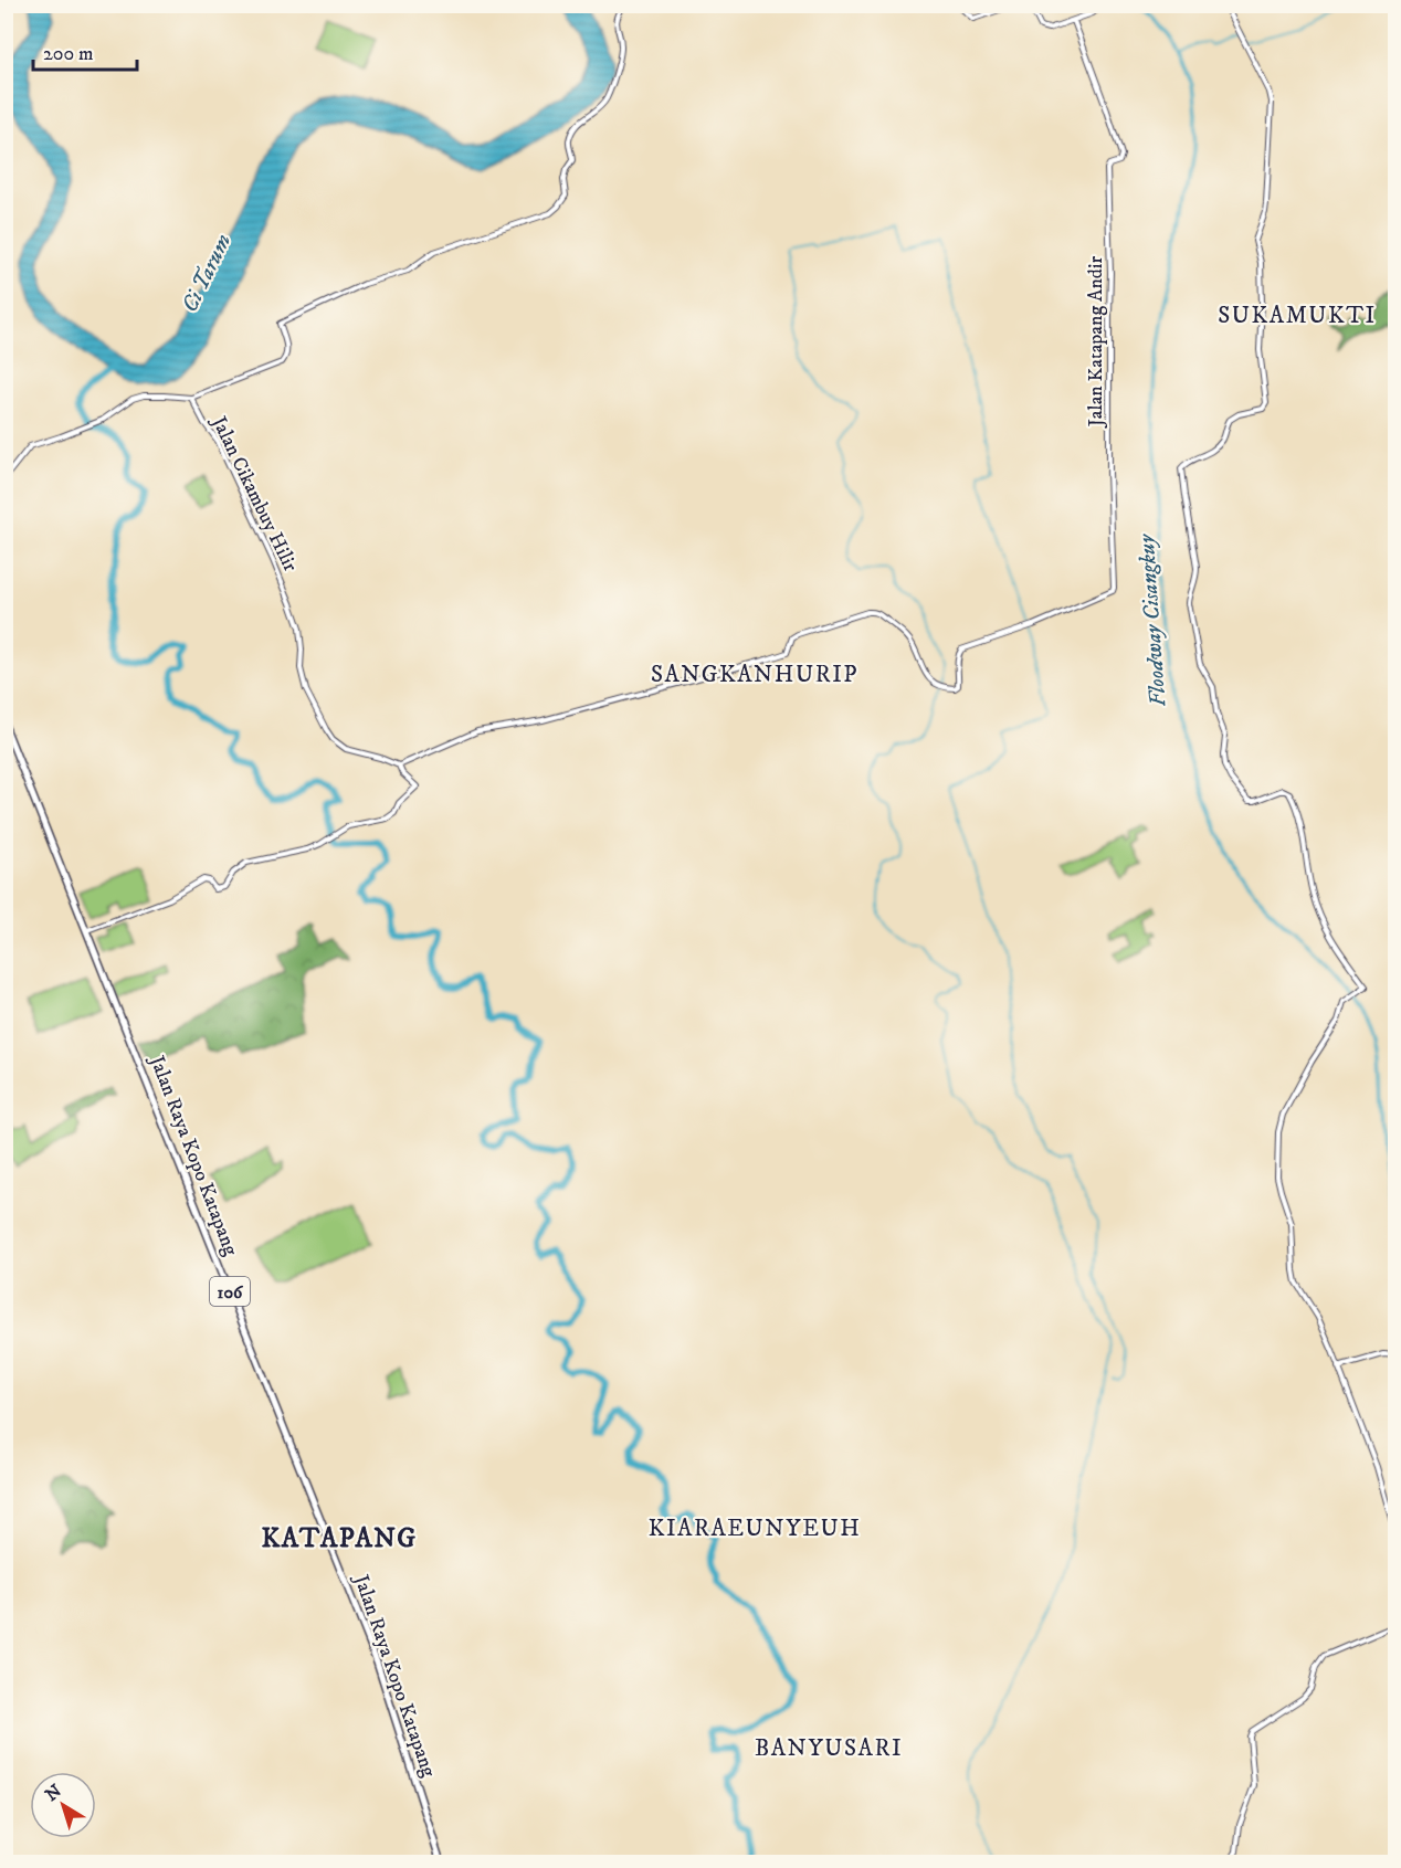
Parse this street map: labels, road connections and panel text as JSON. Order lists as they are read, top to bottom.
{
  "streets": {
    "main road": ["Jalan Raya Kopo Katapang", "106"],
    "street": ["Jalan Katapang Andir", "Jalan Cikambuy Hilir"]
  },
  "crossings": [
    ["Jalan Katapang Andir", "Jalan Cikambuy Hilir"]
  ],
  "districts": [
    "SUKAMUKTI",
    "SANGKANHURIP",
    "KIARAEUNYEUH",
    "KATAPANG",
    "BANYUSARI"
  ],
  "water": ["Ci Tarum", "Floodway Cisangkuy"],
  "scale_bar": "200 m",
  "north": "top left"
}
